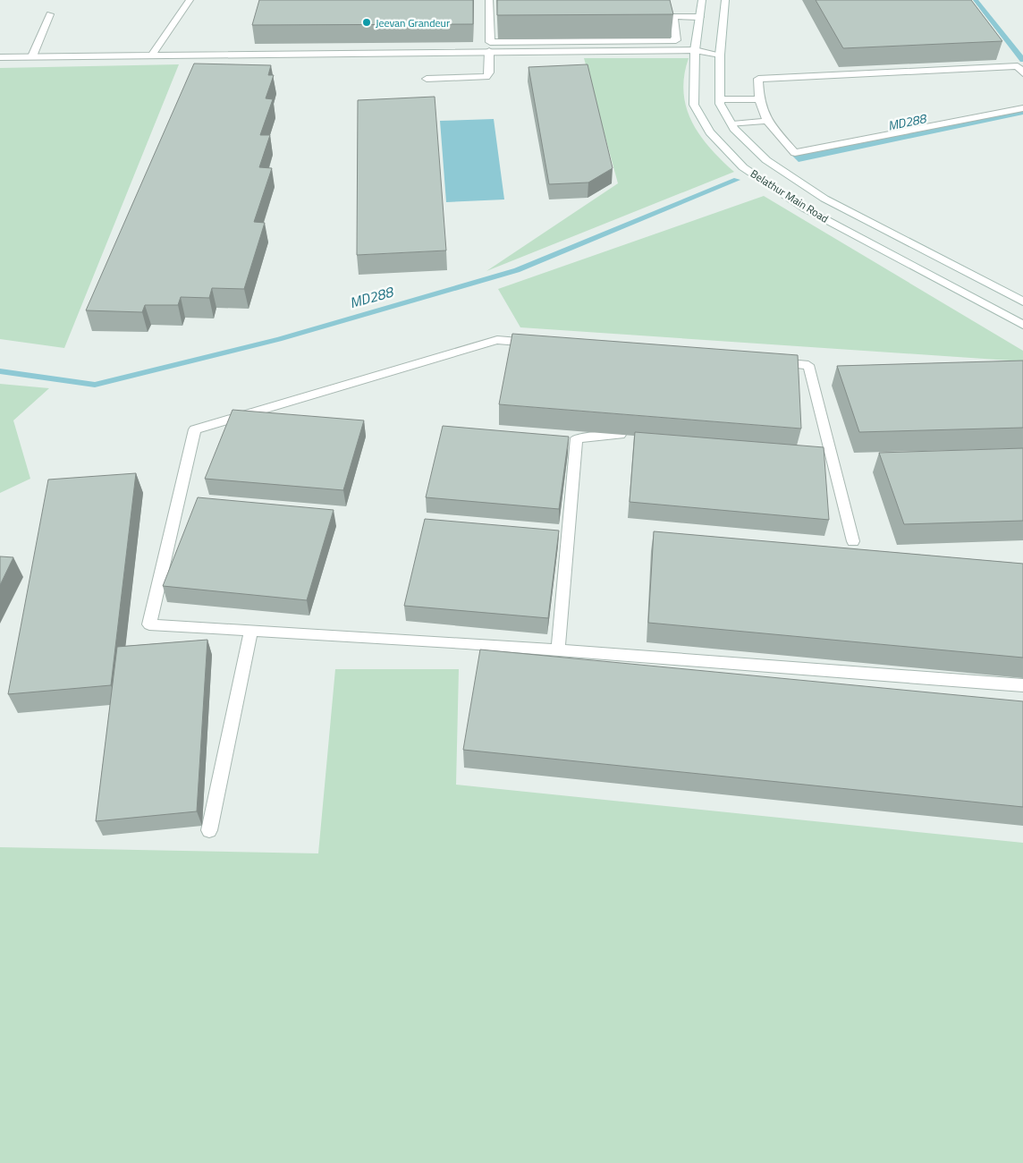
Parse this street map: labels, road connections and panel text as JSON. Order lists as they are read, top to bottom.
{
  "streets": {
    "street": ["Belathur Main Road"]
  },
  "water": ["MD288"],
  "places": ["Jeevan Grandeur"]
}
